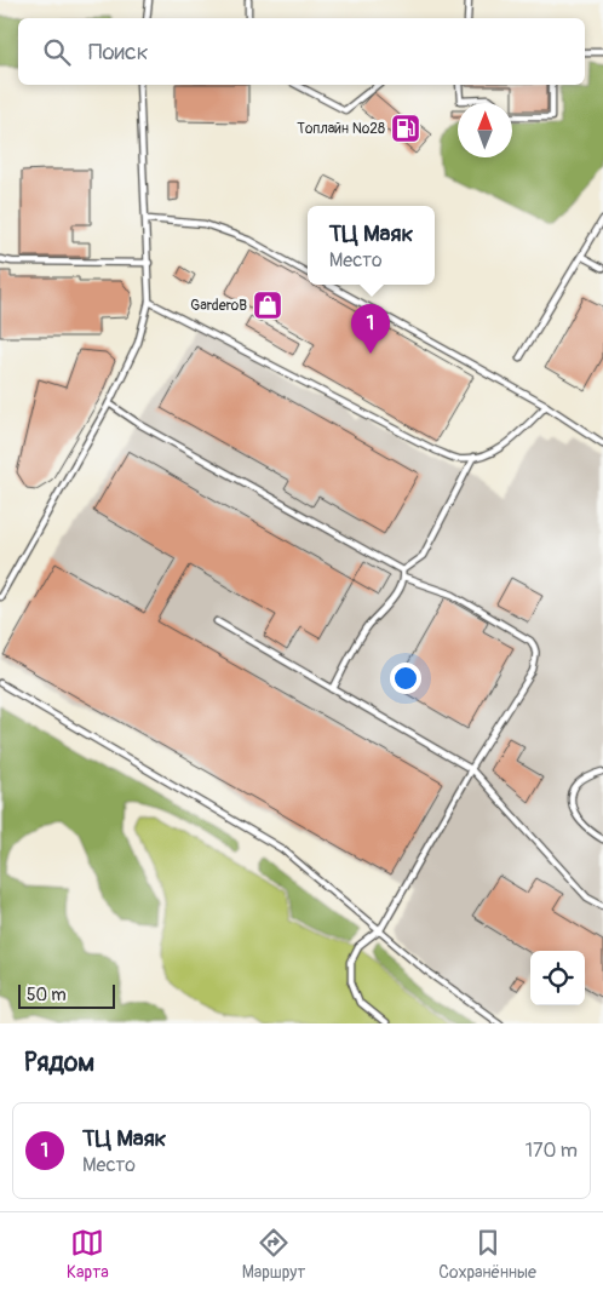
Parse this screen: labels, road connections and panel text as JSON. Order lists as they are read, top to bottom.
{
  "places": {
    "fuel station": ["Топлайн №28"],
    "shop": ["GarderoB"]
  },
  "scale_bar": "50 m",
  "north": "top",
  "page": {
    "search": "Поиск",
    "popup": ["ТЦ Маяк", "Место"],
    "pins": "1",
    "scale": "50 m",
    "heading": "Рядом",
    "list": [
      {
        "mark": "1",
        "name": "ТЦ Маяк",
        "note": "Место",
        "value": "170 m"
      }
    ],
    "nav": ["Карта", "Маршрут", "Сохранённые"]
  }
}
